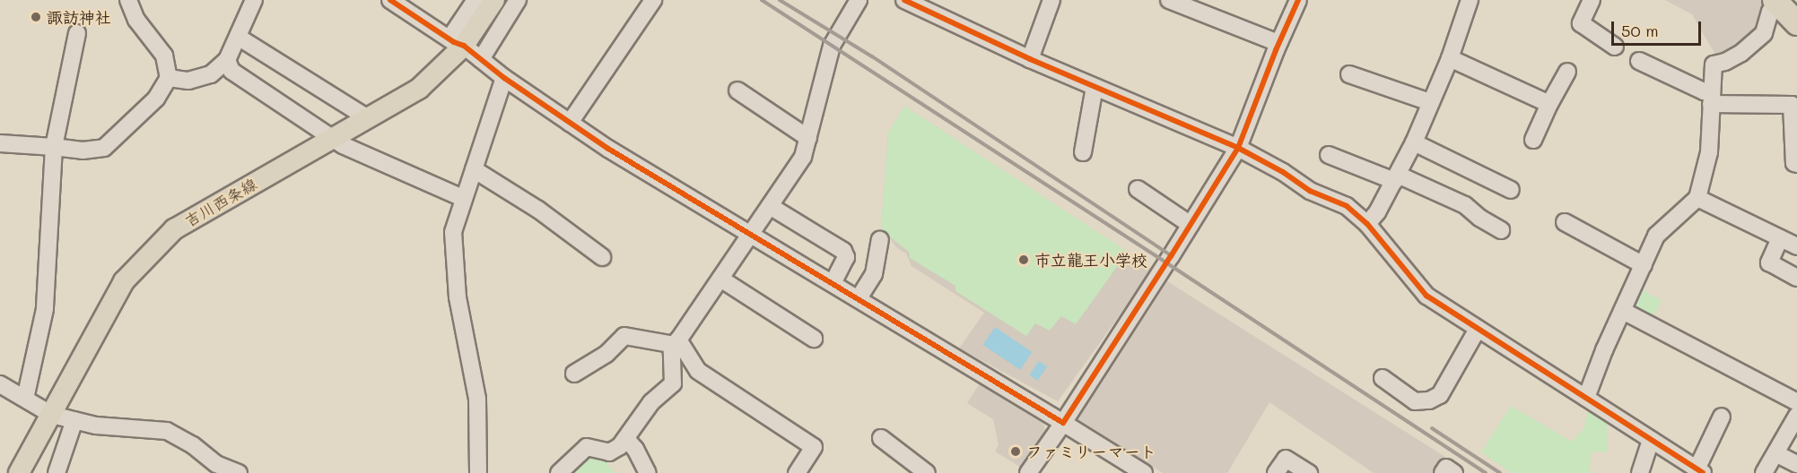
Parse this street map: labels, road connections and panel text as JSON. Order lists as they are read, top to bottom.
{
  "streets": {
    "main road": ["吉川西条線"]
  },
  "places": ["諏訪神社", "市立龍王小学校", "ファミリーマート"],
  "scale_bar": "50 m"
}
